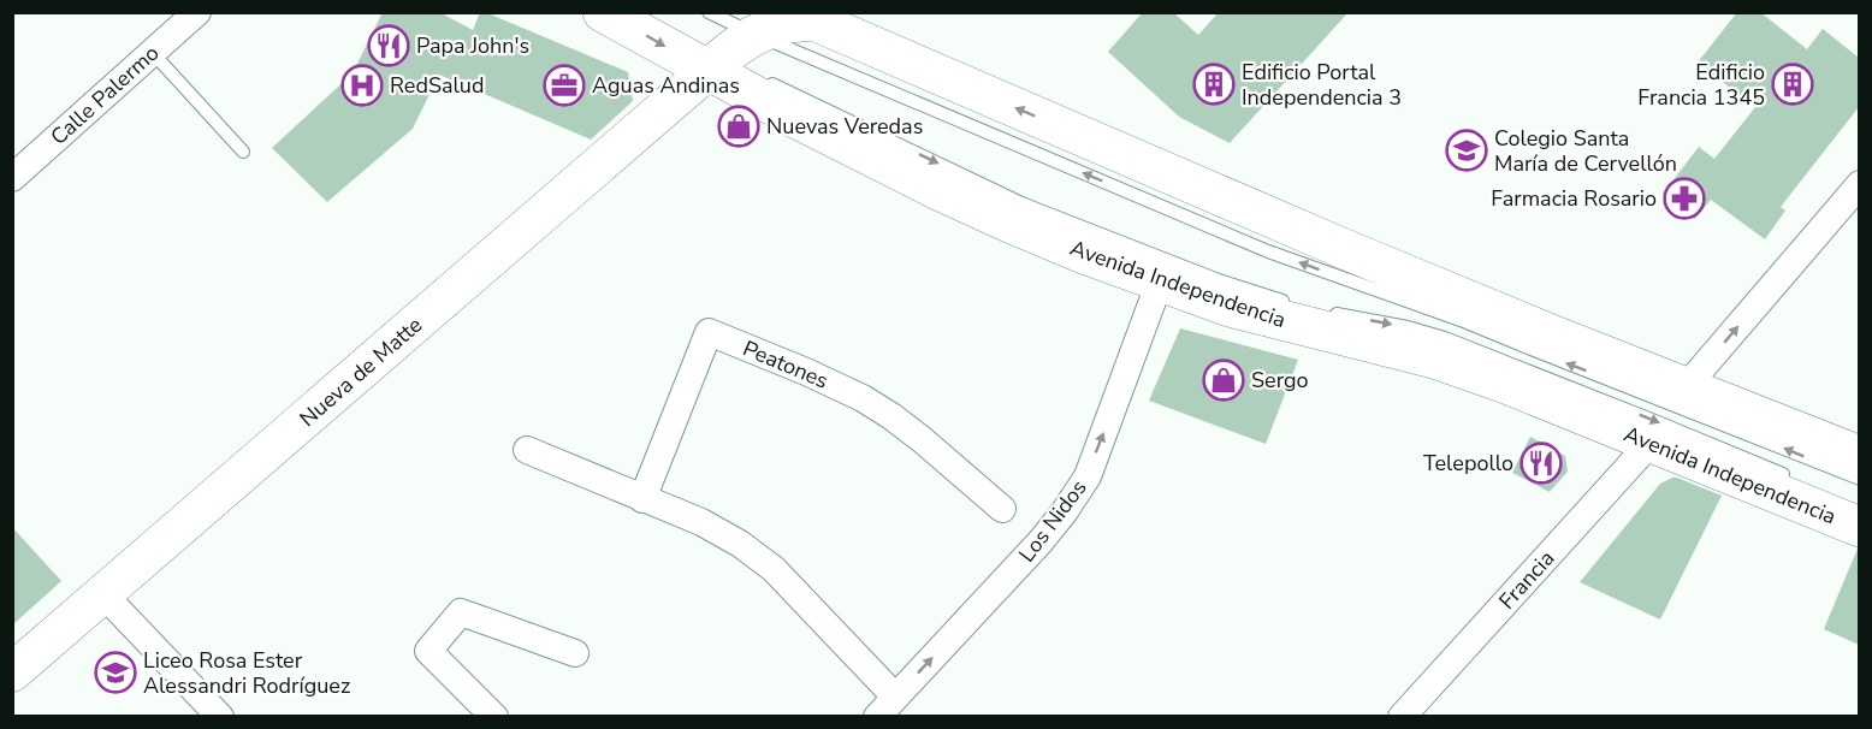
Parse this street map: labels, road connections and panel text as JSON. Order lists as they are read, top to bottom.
{
  "streets": {
    "main road": ["Avenida Independencia"],
    "street": [
      "Calle Palermo",
      "Peatones",
      "Nueva de Matte",
      "Los Nidos",
      "Francia"
    ]
  },
  "crossings": [
    ["Avenida Independencia", "Nueva de Matte"],
    ["Avenida Independencia", "Los Nidos"],
    ["Avenida Independencia", "Francia"]
  ],
  "one_way": ["Los Nidos"],
  "places": {
    "restaurant": ["Papa John's", "Telepollo"],
    "building": ["Edificio Portal Independencia 3", "Edificio Francia 1345"],
    "hospital": ["RedSalud"],
    "office": ["Aguas Andinas"],
    "shop": ["Nuevas Veredas", "Sergo"],
    "school or university": ["Colegio Santa María de Cervellón", "Liceo Rosa Ester Alessandri Rodríguez"],
    "pharmacy": ["Farmacia Rosario"]
  }
}
